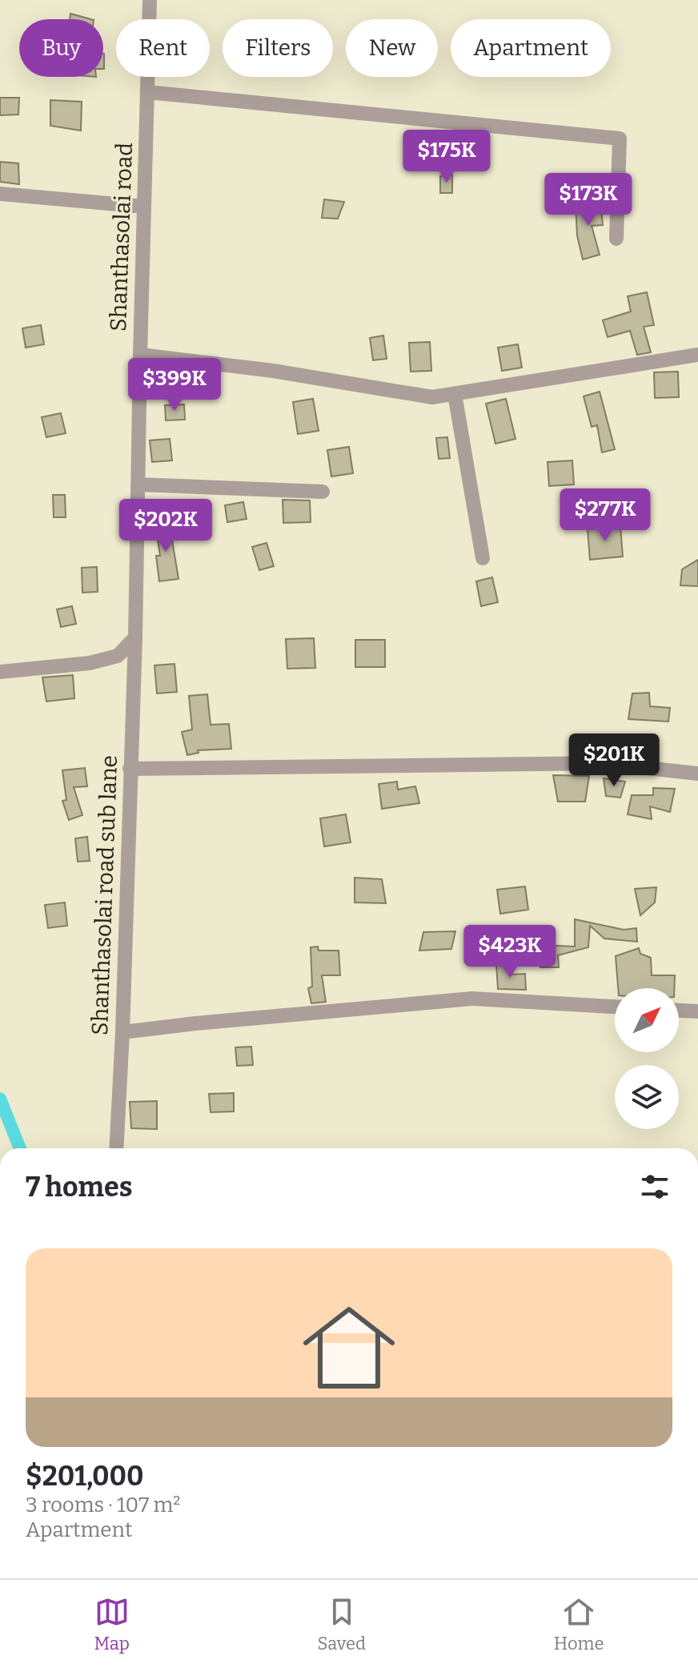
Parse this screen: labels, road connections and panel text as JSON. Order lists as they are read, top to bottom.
{
  "streets": {
    "street": ["Shanthasolai road", "Shanthasolai road sub lane"]
  },
  "crossings": [
    ["Shanthasolai road", "Shanthasolai road sub lane"]
  ],
  "north": "top right",
  "page": {
    "chip": [
      "Buy",
      "Rent",
      "Filters",
      "New",
      "Apartment"
    ],
    "price": [
      "$175K",
      "$173K",
      "$399K",
      "$277K",
      "$202K",
      "$201K",
      "$423K"
    ],
    "heading": "7 homes",
    "list": [
      {
        "name": "$201,000",
        "note": "3 rooms · 107 m² · Apartment"
      }
    ],
    "tabs": ["Map", "Saved", "Home"]
  }
}
